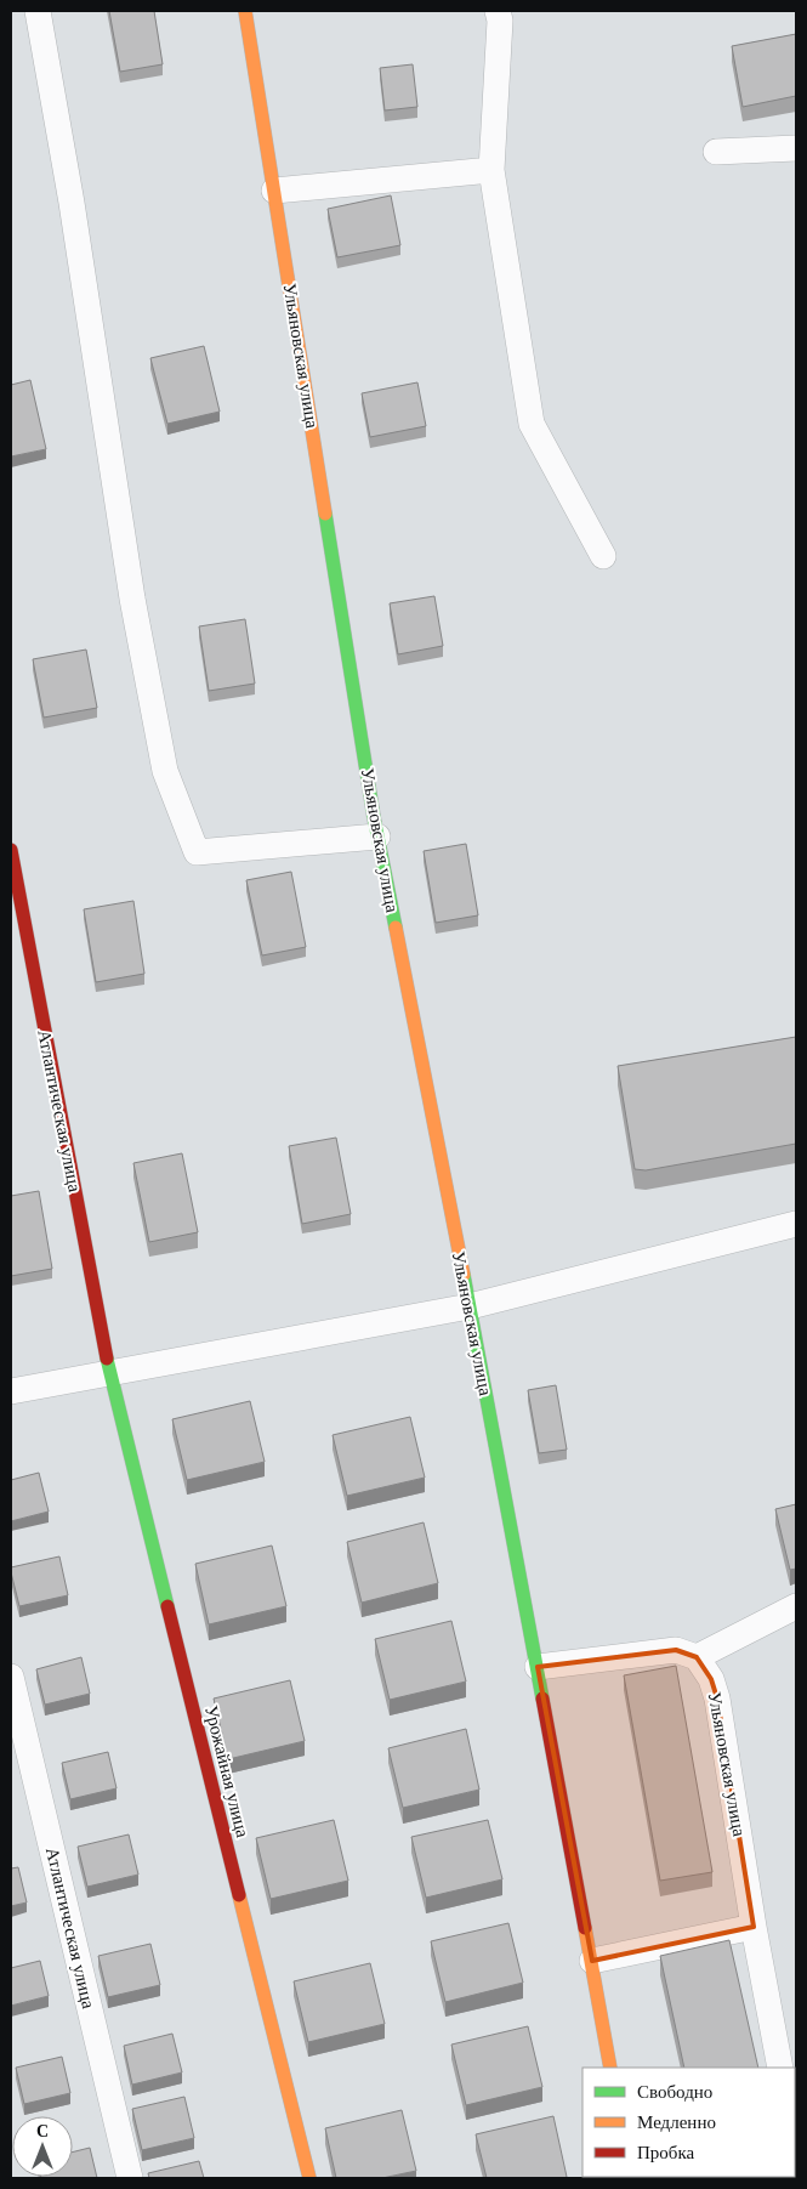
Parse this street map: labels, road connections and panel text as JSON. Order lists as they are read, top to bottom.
{
  "streets": {
    "street": ["Ульяновская улица", "Атлантическая улица", "Урожайная улица"]
  },
  "crossings": [
    ["Атлантическая улица", "Урожайная улица"]
  ],
  "legend": ["Свободно", "Медленно", "Пробка"],
  "north": "top"
}
